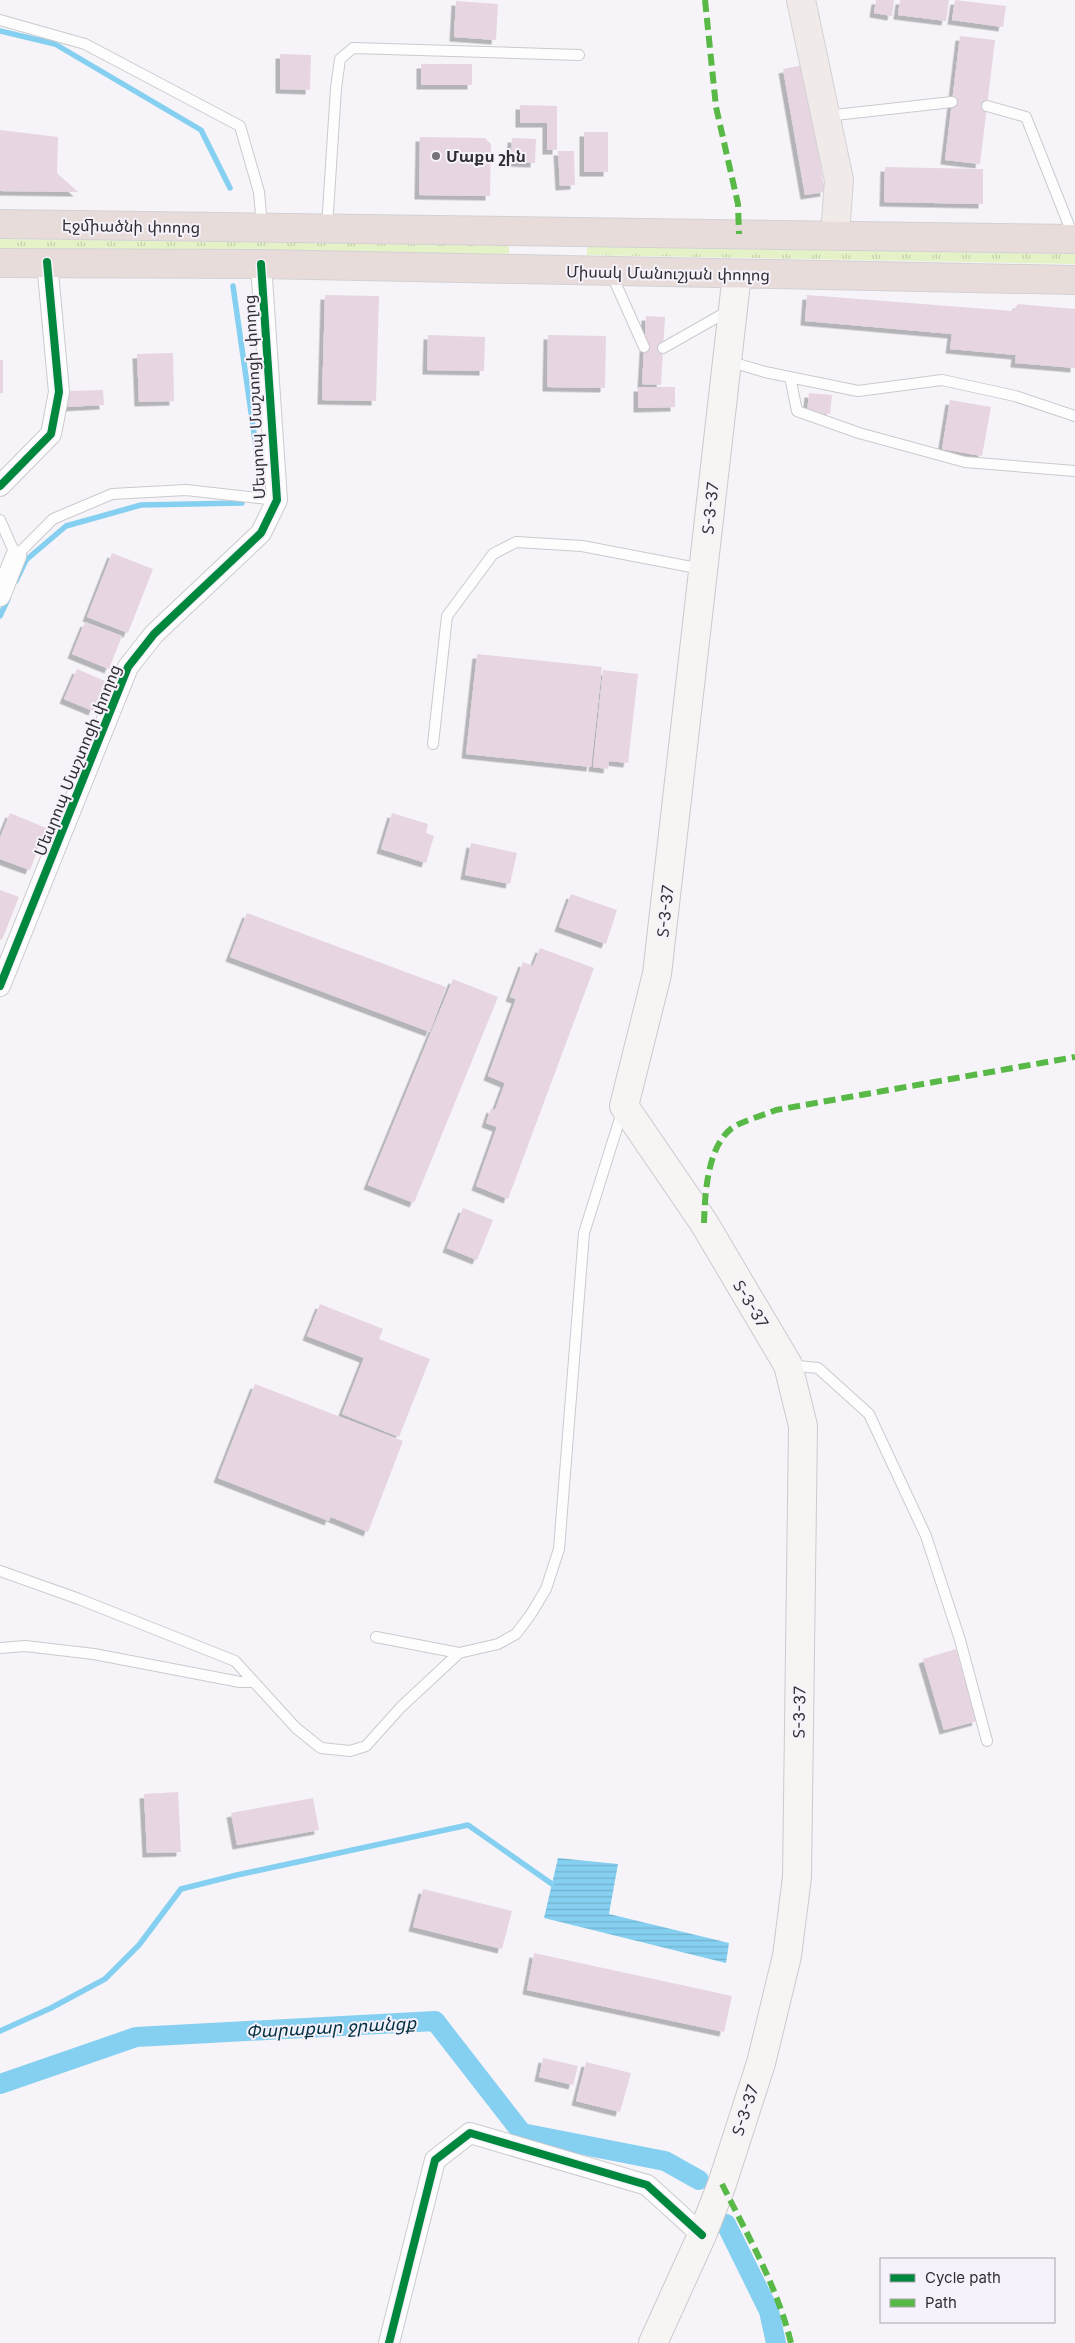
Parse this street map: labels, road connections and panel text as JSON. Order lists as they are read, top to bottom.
{
  "streets": {
    "highway": ["Էջմիածնի փողոց", "Միսակ Մանուշյան փողոց"],
    "main road": ["Տ-3-37"],
    "street": ["Մեսրոպ Մաշտոցի փողոց"]
  },
  "crossings": [
    ["Միսակ Մանուշյան փողոց", "Մեսրոպ Մաշտոցի փողոց"],
    ["Միսակ Մանուշյան փողոց", "Տ-3-37"]
  ],
  "water": ["Փարաքար ջրանցք"],
  "places": ["Մաքս շին"],
  "legend": ["Cycle path", "Path"]
}
